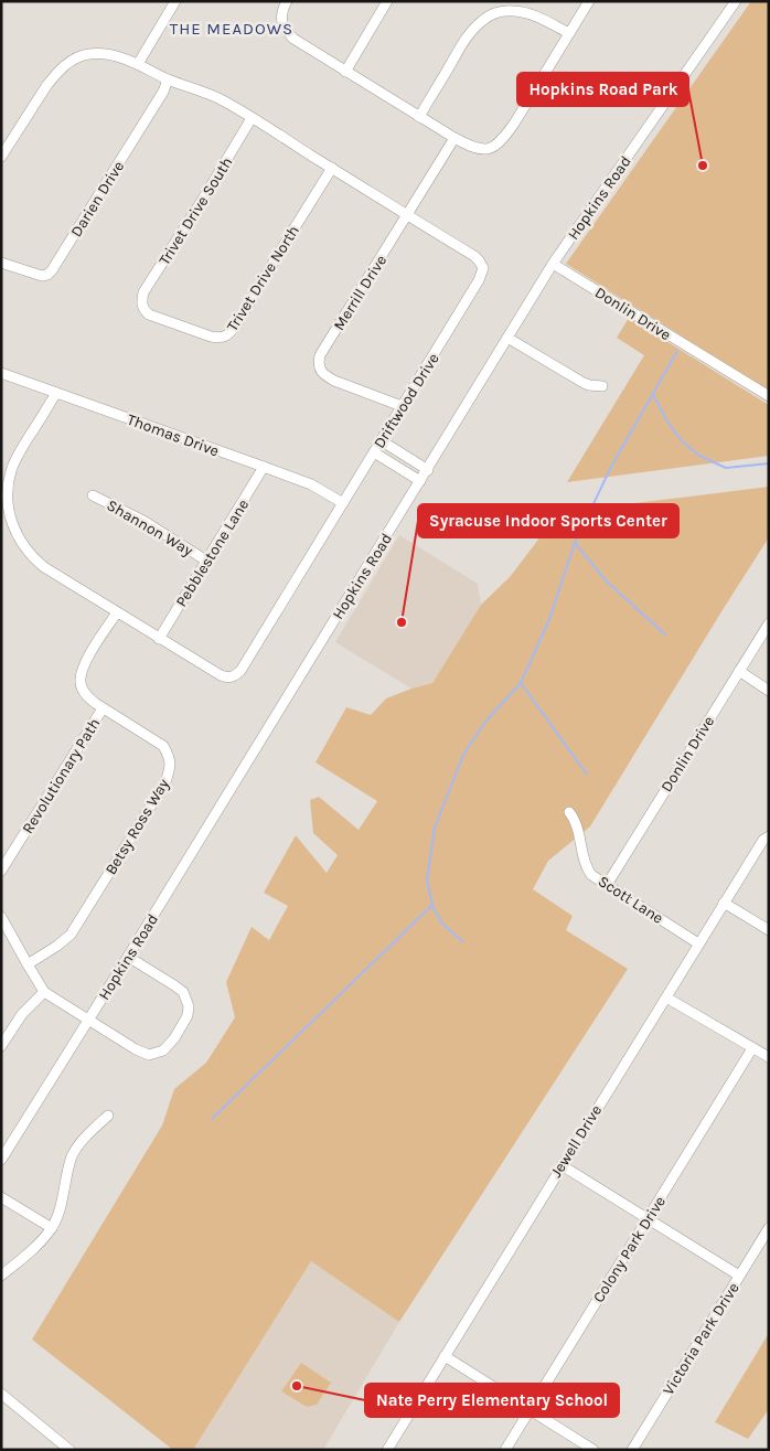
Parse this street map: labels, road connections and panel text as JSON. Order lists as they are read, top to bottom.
{
  "streets": {
    "street": [
      "Hopkins Road",
      "Darien Drive",
      "Trivet Drive South",
      "Trivet Drive North",
      "Merrill Drive",
      "Donlin Drive",
      "Driftwood Drive",
      "Thomas Drive",
      "Shannon Way",
      "Pebblestone Lane",
      "Revolutionary Path",
      "Betsy Ross Way",
      "Scott Lane",
      "Jewell Drive",
      "Colony Park Drive",
      "Victoria Park Drive"
    ]
  },
  "crossings": [
    ["Hopkins Road", "Donlin Drive"],
    ["Darien Drive", "Driftwood Drive"],
    ["Trivet Drive South", "Trivet Drive North"],
    ["Trivet Drive South", "Driftwood Drive"],
    ["Trivet Drive North", "Driftwood Drive"],
    ["Merrill Drive", "Driftwood Drive"],
    ["Donlin Drive", "Scott Lane"],
    ["Driftwood Drive", "Thomas Drive"],
    ["Driftwood Drive", "Pebblestone Lane"],
    ["Driftwood Drive", "Betsy Ross Way"],
    ["Thomas Drive", "Pebblestone Lane"],
    ["Shannon Way", "Pebblestone Lane"],
    ["Revolutionary Path", "Betsy Ross Way"],
    ["Scott Lane", "Jewell Drive"]
  ],
  "districts": ["THE MEADOWS"],
  "places": ["Hopkins Road Park", "Syracuse Indoor Sports Center", "Nate Perry Elementary School"]
}
